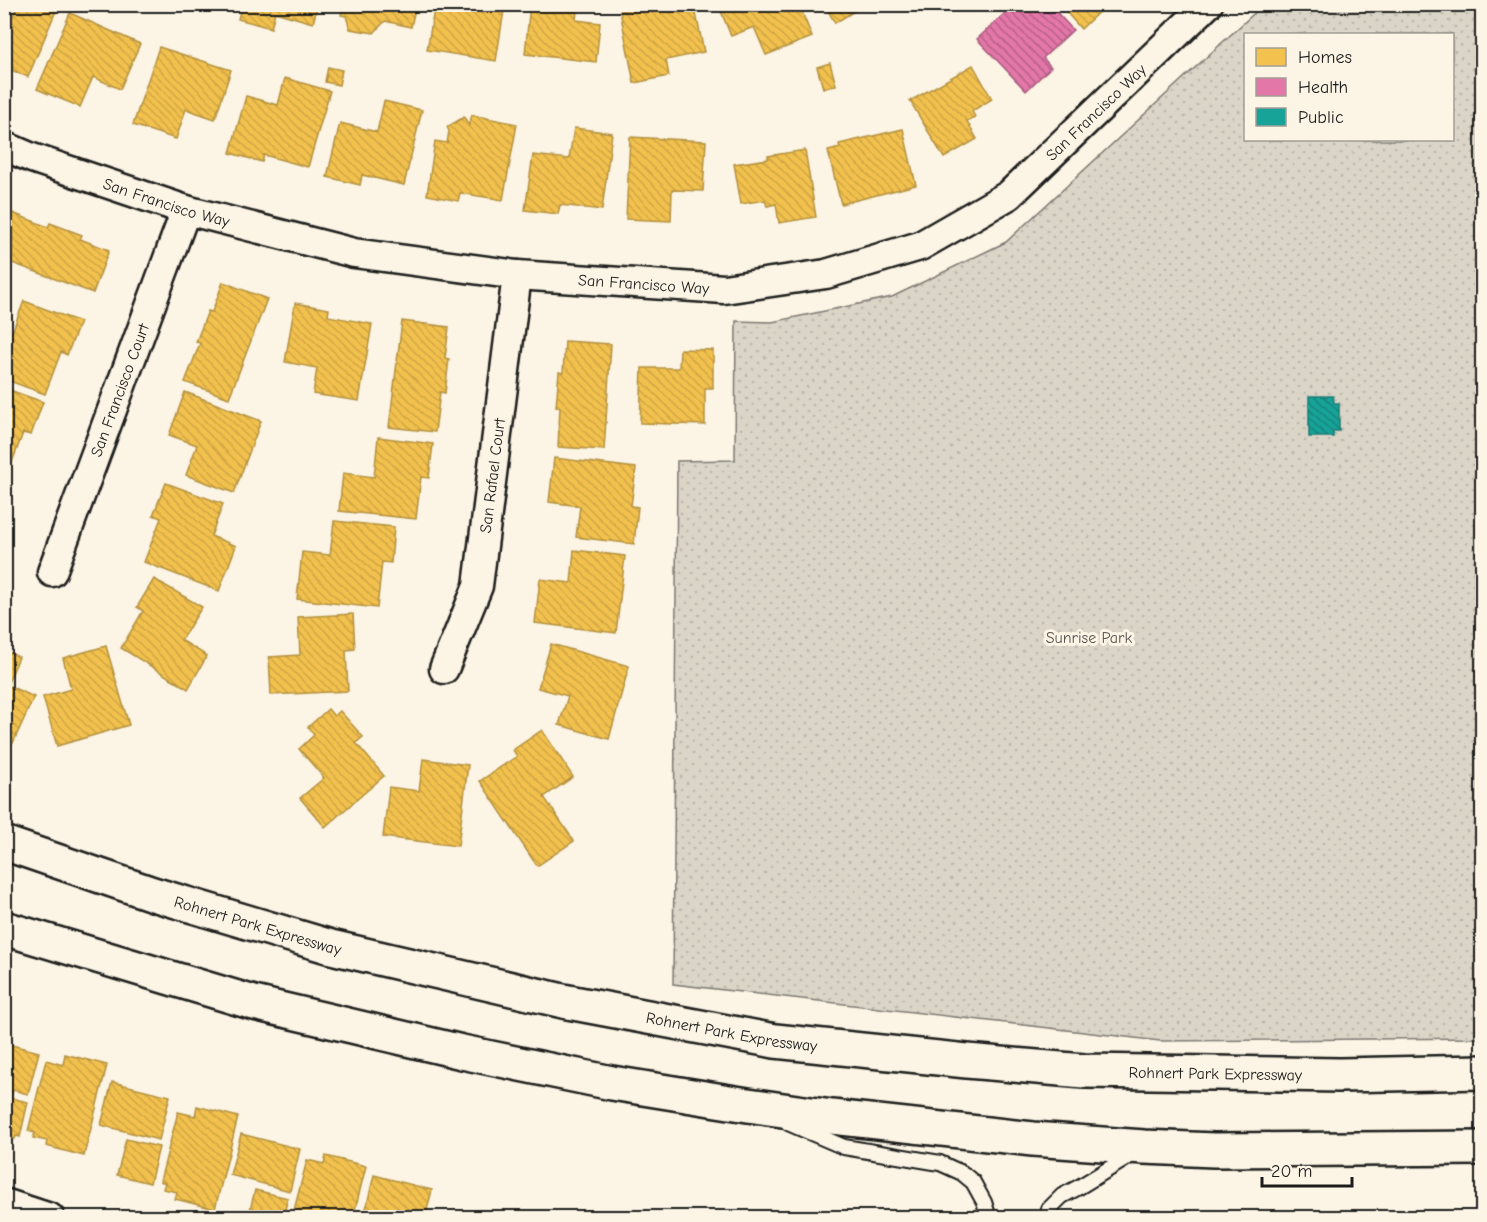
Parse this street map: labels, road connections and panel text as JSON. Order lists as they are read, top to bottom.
{
  "streets": {
    "main road": ["Rohnert Park Expressway"],
    "street": ["San Francisco Way", "San Francisco Court", "San Rafael Court"]
  },
  "crossings": [
    ["San Francisco Way", "San Francisco Court"],
    ["San Francisco Way", "San Rafael Court"]
  ],
  "parks": ["Sunrise Park"],
  "legend": ["Homes", "Health", "Public"],
  "scale_bar": "20 m"
}
